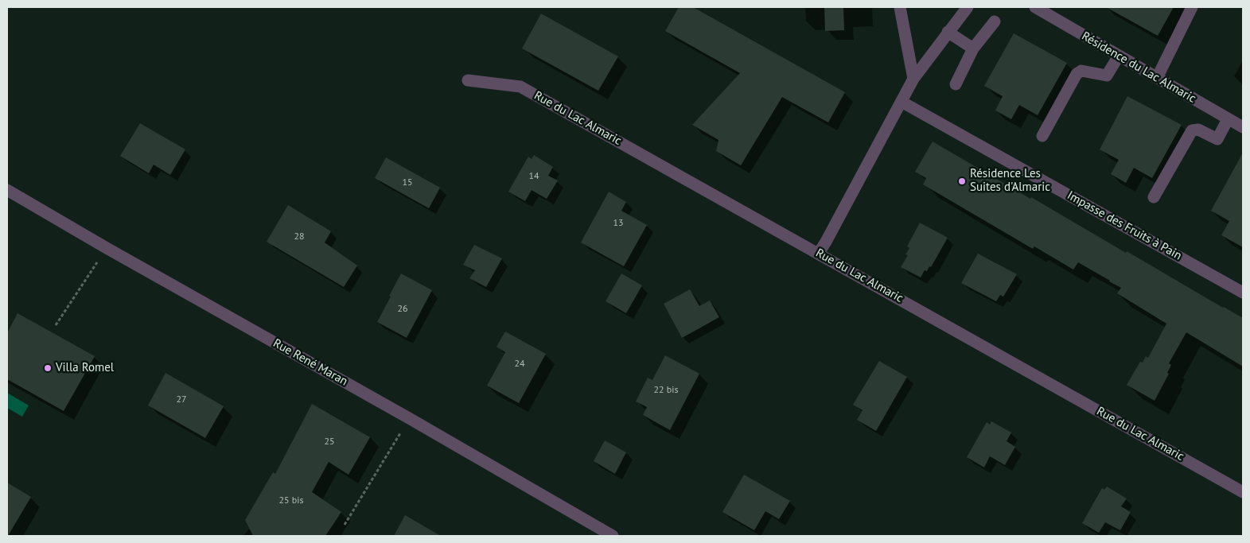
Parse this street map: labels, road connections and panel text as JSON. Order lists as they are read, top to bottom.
{
  "streets": {
    "street": [
      "Résidence du Lac Almaric",
      "Rue du Lac Almaric",
      "Impasse des Fruits à Pain",
      "Rue René Maran"
    ]
  },
  "places": ["Résidence Les Suites d'Almaric", "Villa Romel"],
  "house_numbers": [
    "14",
    "15",
    "13",
    "28",
    "26",
    "24",
    "22 bis",
    "27",
    "25",
    "25 bis"
  ]
}
